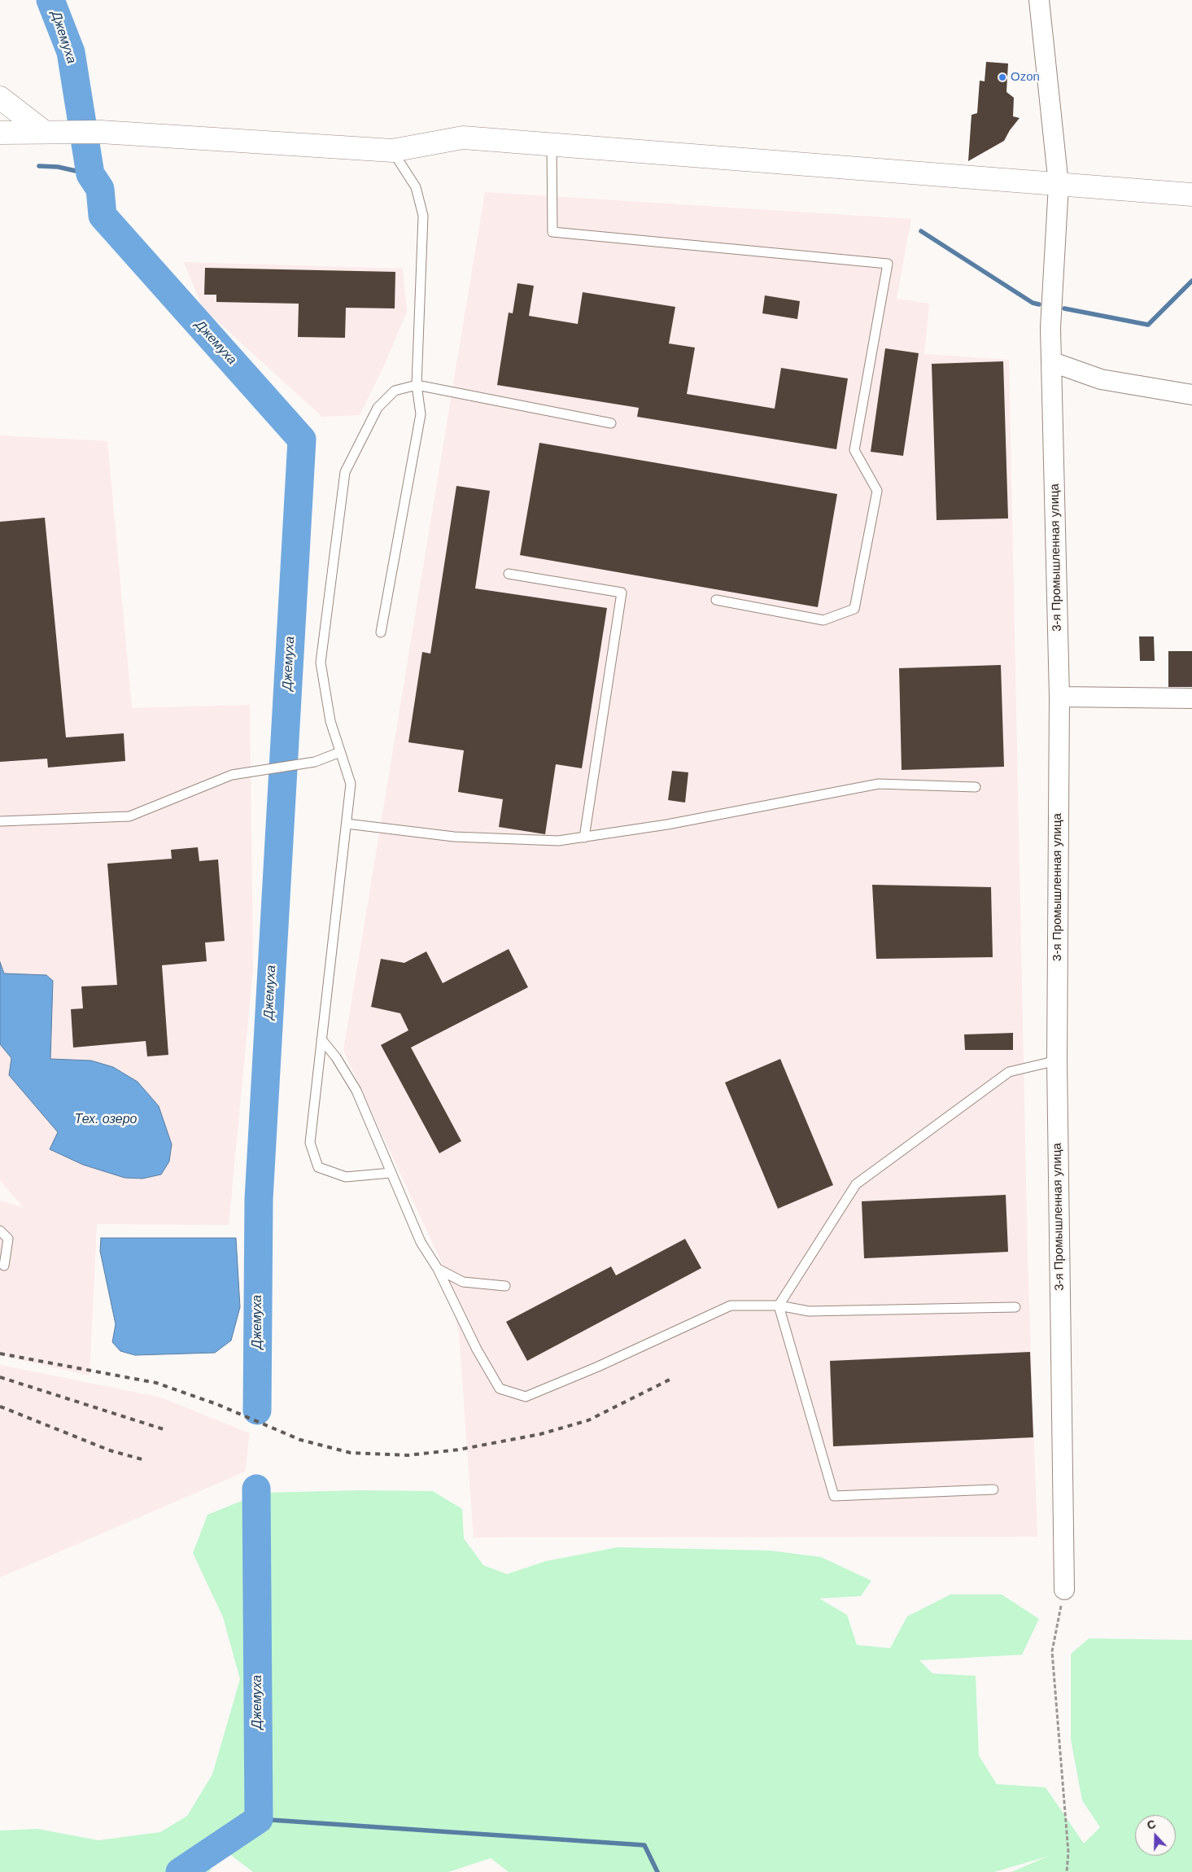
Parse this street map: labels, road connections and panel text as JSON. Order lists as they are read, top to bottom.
{
  "streets": {
    "street": ["3-я Промышленная улица"]
  },
  "water": ["Джемуха", "Тех. озеро"],
  "places": ["Ozon"],
  "north": "top"
}
